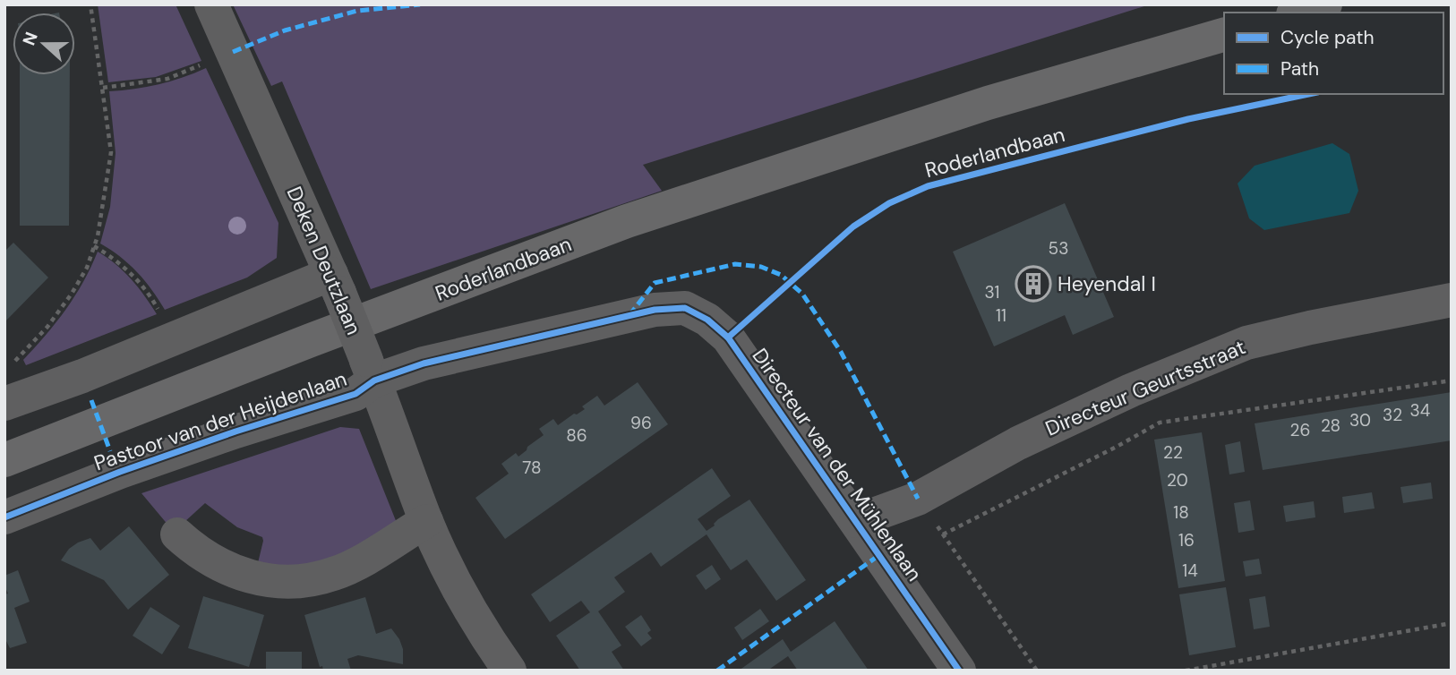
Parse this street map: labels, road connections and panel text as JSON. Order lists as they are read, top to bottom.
{
  "streets": {
    "main road": ["Roderlandbaan"],
    "street": [
      "Deken Deutzlaan",
      "Directeur Geurtsstraat",
      "Pastoor van der Heijdenlaan",
      "Directeur van der Mühlenlaan"
    ]
  },
  "crossings": [
    ["Deken Deutzlaan", "Pastoor van der Heijdenlaan"],
    ["Deken Deutzlaan", "Directeur van der Mühlenlaan"],
    ["Directeur Geurtsstraat", "Directeur van der Mühlenlaan"],
    ["Pastoor van der Heijdenlaan", "Directeur van der Mühlenlaan"]
  ],
  "places": {
    "building": ["Heyendal I"]
  },
  "house_numbers": [
    "53",
    "31",
    "11",
    "34",
    "32",
    "30",
    "96",
    "28",
    "26",
    "86",
    "22",
    "78",
    "20",
    "18",
    "16",
    "14"
  ],
  "legend": ["Cycle path", "Path"],
  "north": "left"
}
